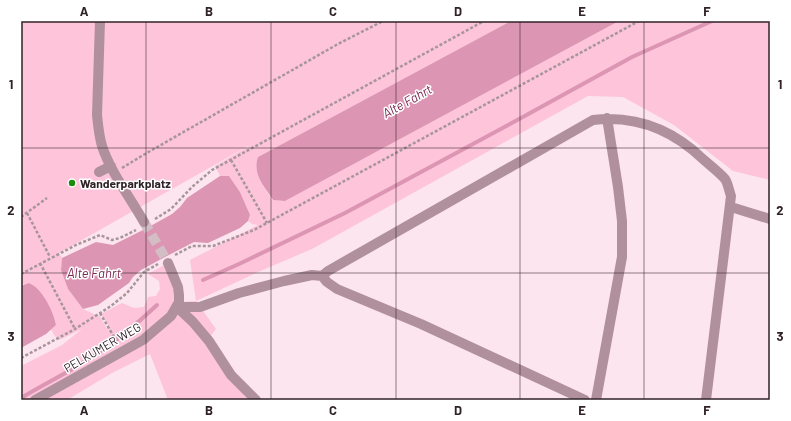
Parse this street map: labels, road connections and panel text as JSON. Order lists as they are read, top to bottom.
{
  "streets": {
    "street": ["PELKUMER WEG"]
  },
  "water": ["Alte Fahrt"],
  "places": ["Wanderparkplatz"],
  "grid": {
    "columns": [
      "A",
      "B",
      "C",
      "D",
      "E",
      "F"
    ],
    "rows": ["1", "2", "3"]
  }
}
